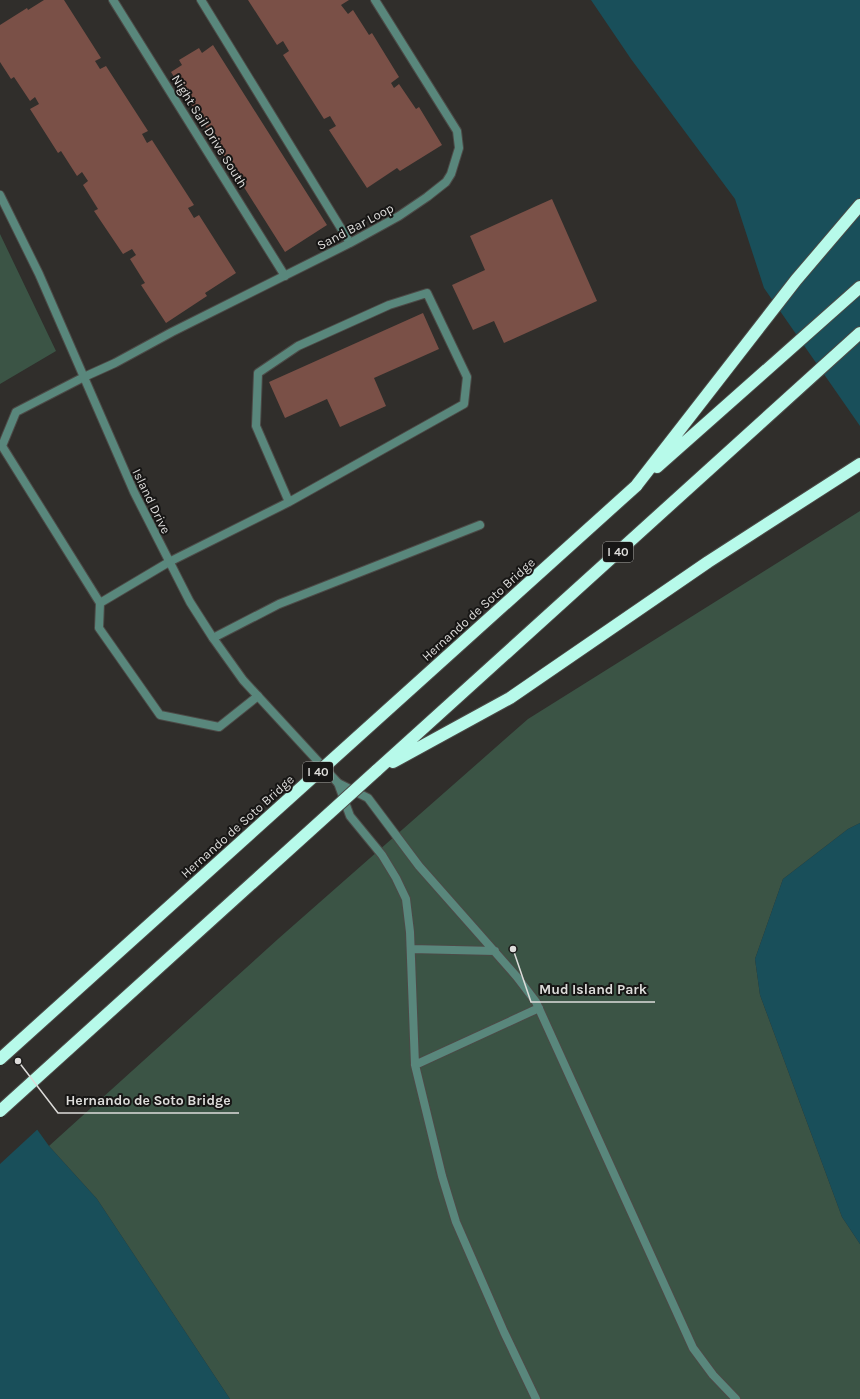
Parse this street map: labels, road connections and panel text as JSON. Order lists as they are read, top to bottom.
{
  "streets": {
    "highway": ["I 40", "Hernando de Soto Bridge"],
    "street": ["Night Sail Drive South", "Sand Bar Loop", "Island Drive"]
  },
  "crossings": [
    ["Night Sail Drive South", "Sand Bar Loop"],
    ["Sand Bar Loop", "Island Drive"],
    ["I 40", "Hernando de Soto Bridge"]
  ],
  "places": ["Mud Island Park", "Hernando de Soto Bridge"]
}
